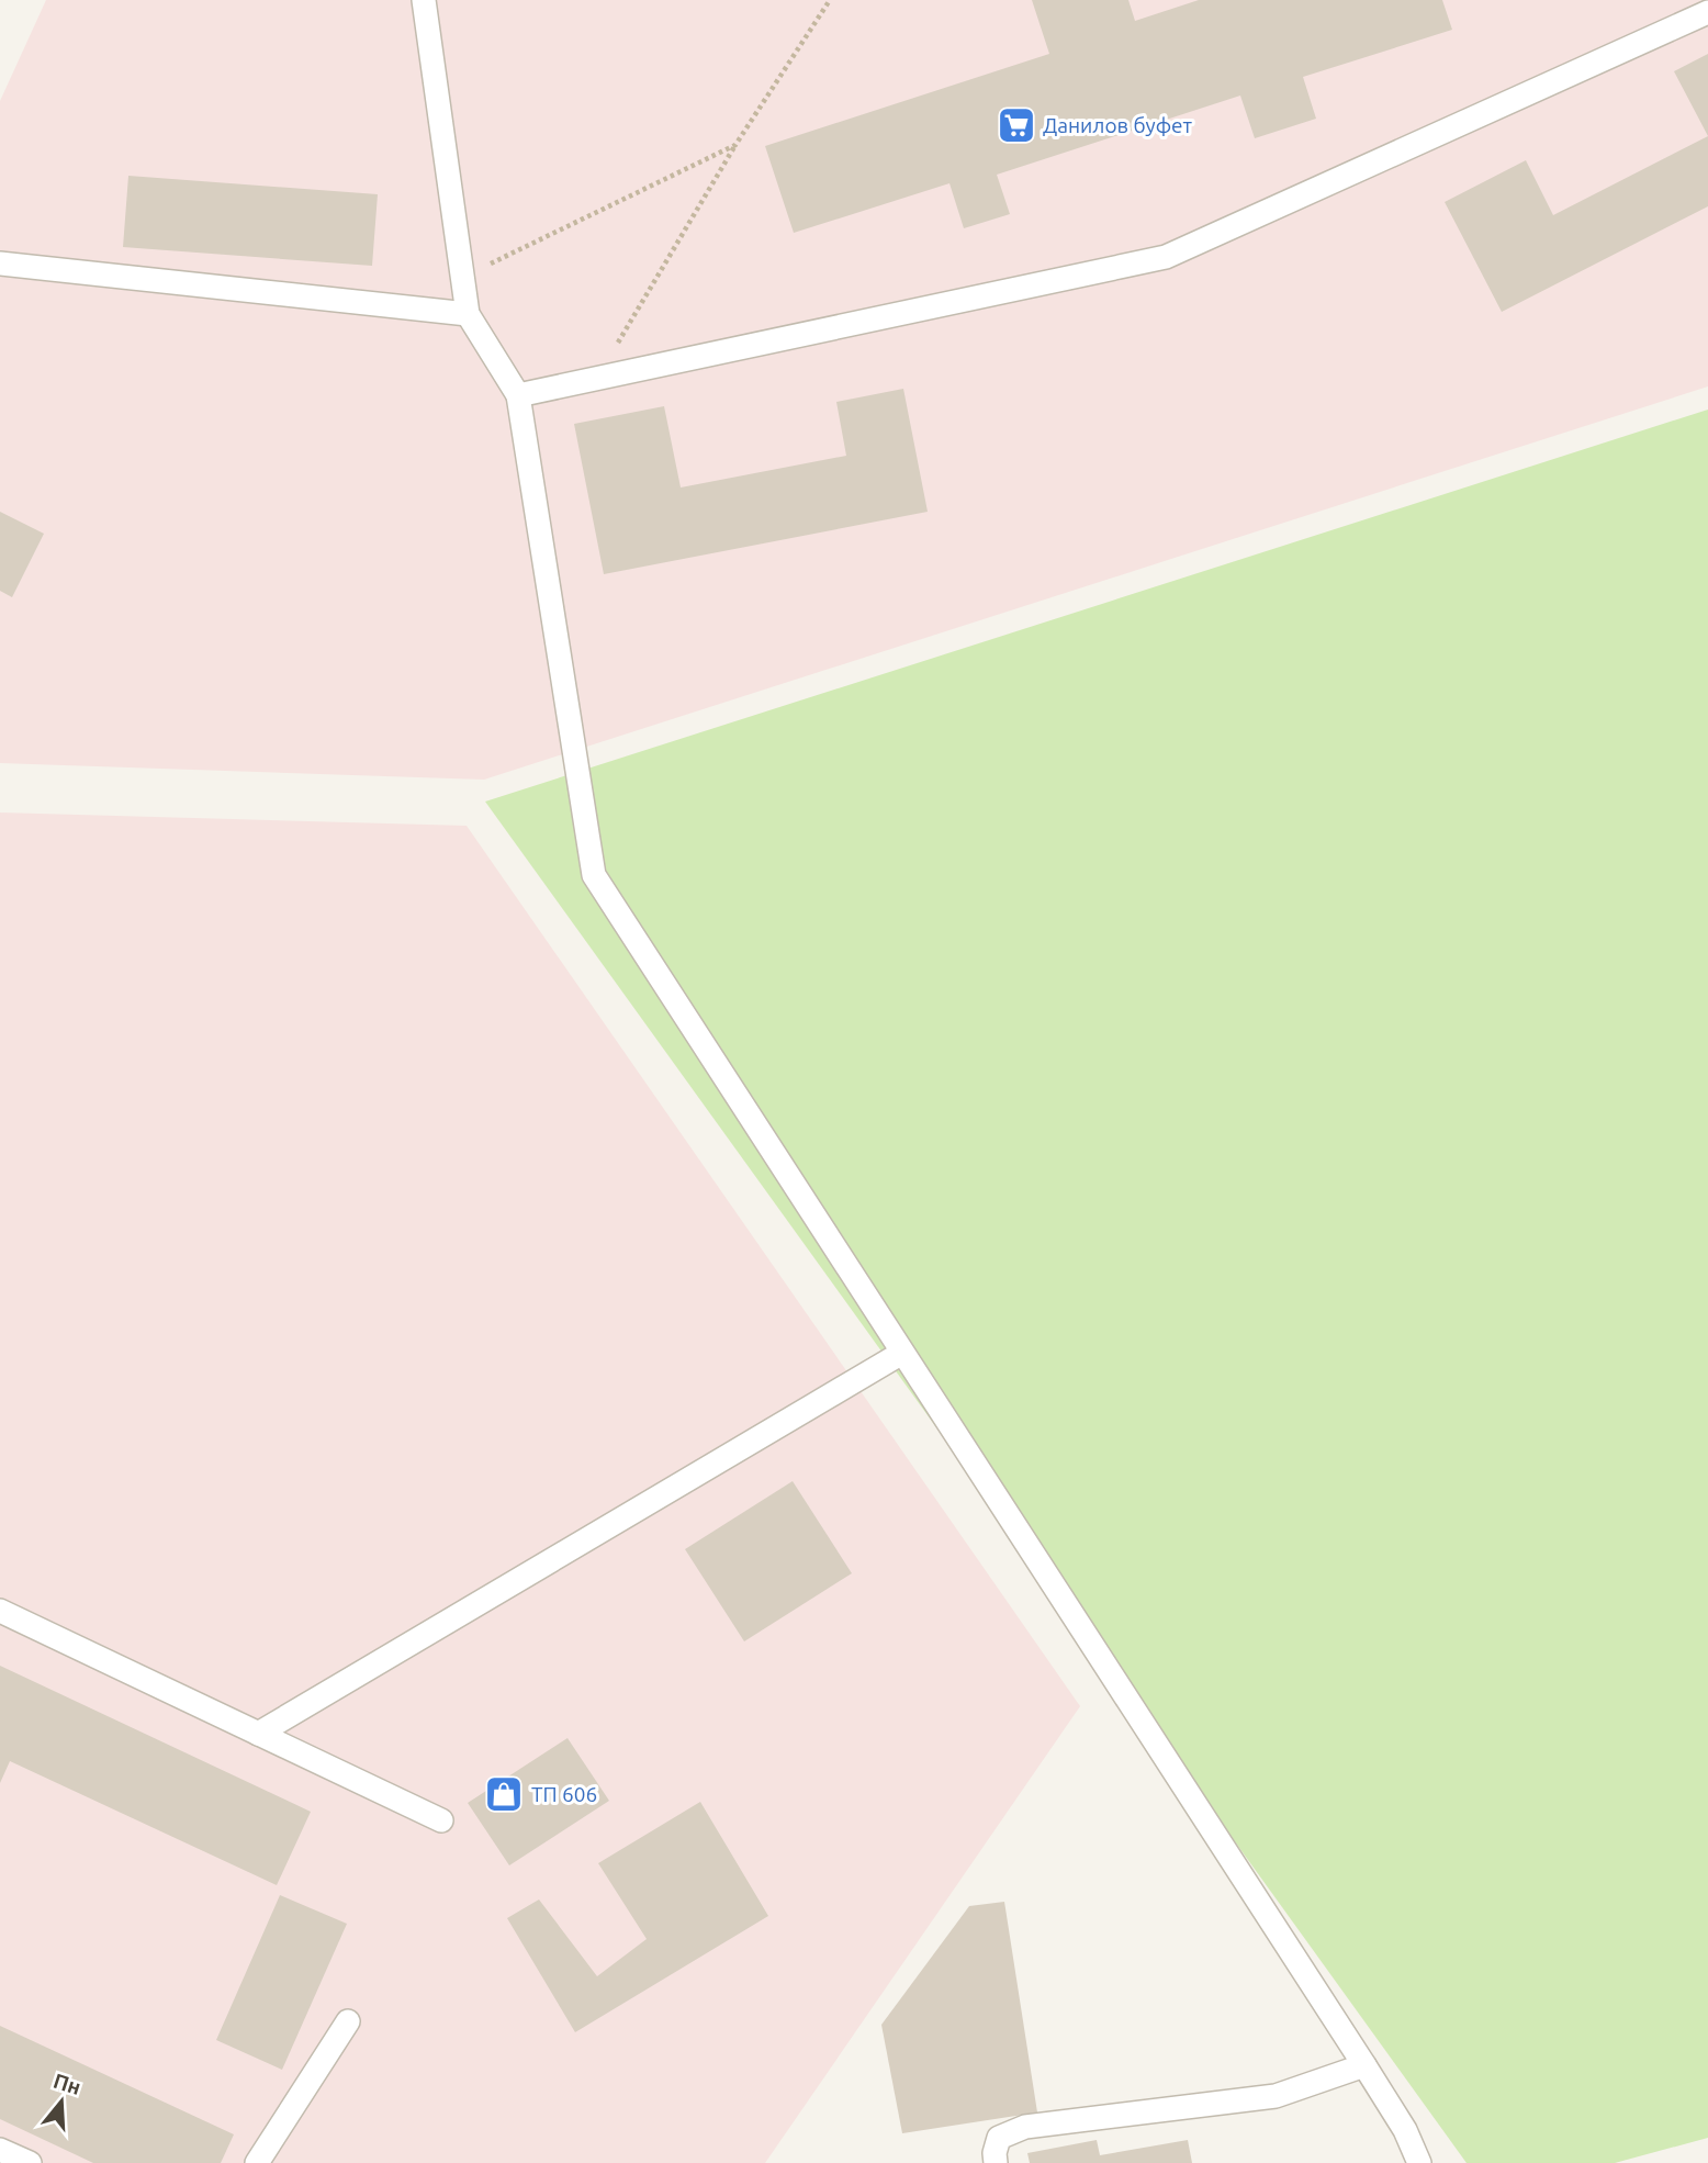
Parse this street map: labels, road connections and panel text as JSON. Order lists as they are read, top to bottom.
{
  "places": {
    "supermarket": ["Данилов буфет"],
    "shop": ["ТП 606"]
  },
  "north": "top"
}
